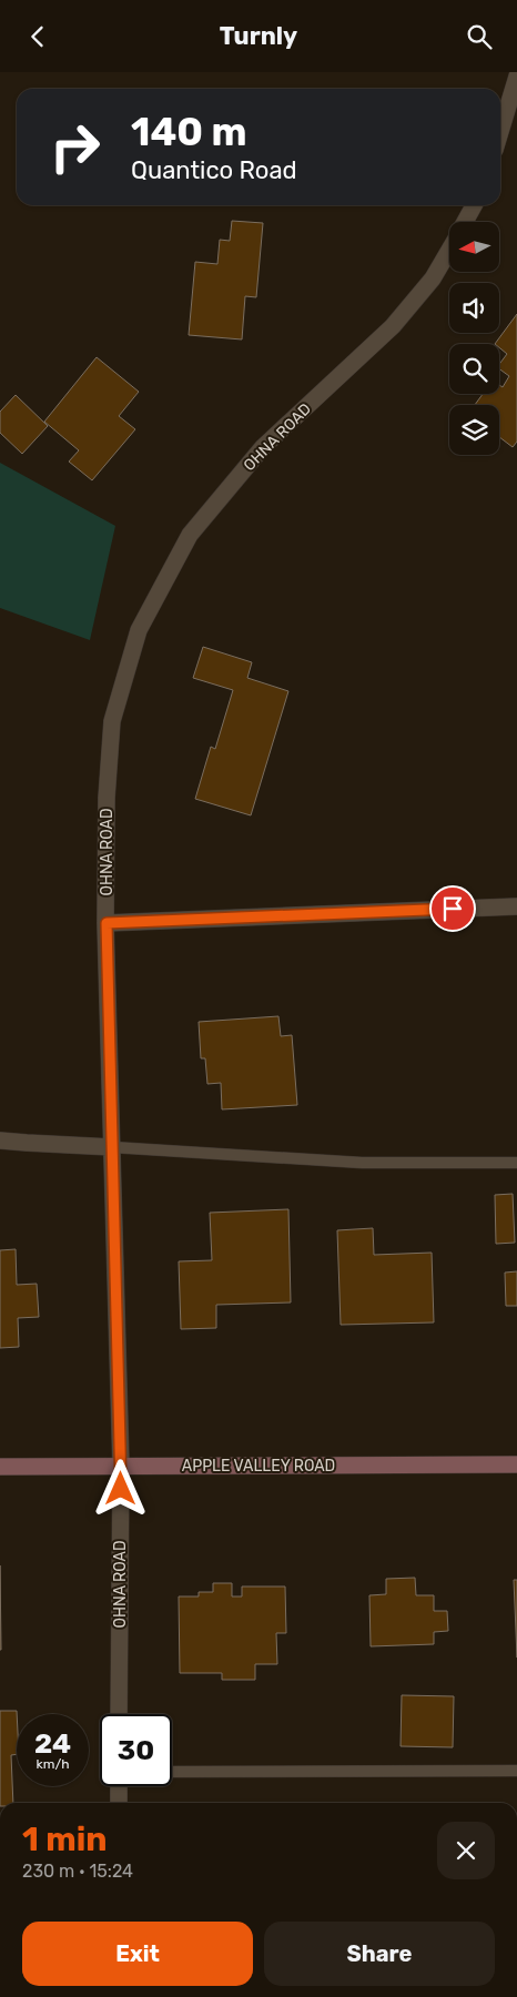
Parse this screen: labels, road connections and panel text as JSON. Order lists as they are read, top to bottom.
{
  "streets": {
    "street": ["OHNA ROAD", "APPLE VALLEY ROAD"]
  },
  "crossings": [
    ["OHNA ROAD", "APPLE VALLEY ROAD"]
  ],
  "north": "left",
  "page": {
    "header": "Turnly",
    "turn": ["140 m", "Quantico Road"],
    "speed": "24 km/h",
    "limit": "30",
    "heading": ["1 min", "230 m · 15:24"],
    "buttons": ["Exit", "Share"]
  }
}
